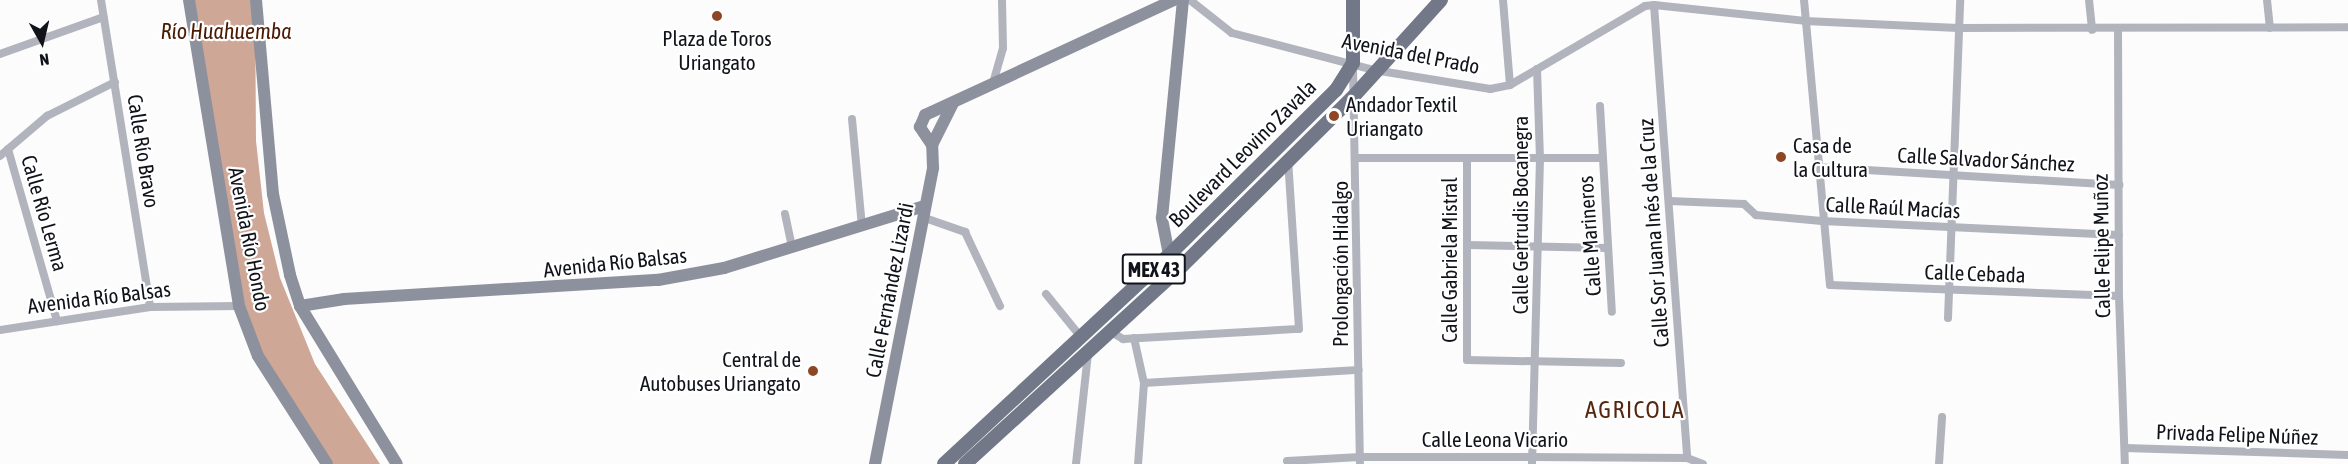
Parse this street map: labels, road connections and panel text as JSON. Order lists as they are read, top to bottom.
{
  "streets": {
    "main road": ["Boulevard Leovino Zavala", "MEX 43"],
    "street": [
      "Avenida del Prado",
      "Calle Río Bravo",
      "Calle Salvador Sánchez",
      "Calle Raúl Macías",
      "Calle Río Lerma",
      "Calle Gertrudis Bocanegra",
      "Calle Sor Juana Inés de la Cruz",
      "Calle Marineros",
      "Avenida Río Hondo",
      "Calle Felipe Muñoz",
      "Calle Gabriela Mistral",
      "Avenida Río Balsas",
      "Prolongación Hidalgo",
      "Calle Cebada",
      "Calle Fernández Lizardi",
      "Privada Felipe Núñez",
      "Calle Leona Vicario"
    ]
  },
  "crossings": [
    ["Avenida del Prado", "Boulevard Leovino Zavala"],
    ["Avenida del Prado", "Calle Gertrudis Bocanegra"],
    ["Avenida del Prado", "Calle Sor Juana Inés de la Cruz"],
    ["Avenida del Prado", "Prolongación Hidalgo"],
    ["Avenida del Prado", "MEX 43"],
    ["Calle Río Bravo", "Avenida Río Balsas"],
    ["Boulevard Leovino Zavala", "Prolongación Hidalgo"],
    ["Boulevard Leovino Zavala", "MEX 43"],
    ["Calle Salvador Sánchez", "Calle Felipe Muñoz"],
    ["Calle Raúl Macías", "Calle Sor Juana Inés de la Cruz"],
    ["Calle Raúl Macías", "Calle Felipe Muñoz"],
    ["Calle Raúl Macías", "Calle Cebada"],
    ["Calle Río Lerma", "Avenida Río Balsas"],
    ["Calle Gertrudis Bocanegra", "Calle Gabriela Mistral"],
    ["Calle Gertrudis Bocanegra", "Calle Leona Vicario"],
    ["Calle Sor Juana Inés de la Cruz", "Calle Leona Vicario"],
    ["Avenida Río Hondo", "Avenida Río Balsas"],
    ["Calle Felipe Muñoz", "Calle Cebada"],
    ["Calle Felipe Muñoz", "Privada Felipe Núñez"],
    ["Avenida Río Balsas", "Calle Fernández Lizardi"],
    ["Prolongación Hidalgo", "Calle Leona Vicario"]
  ],
  "districts": ["AGRICOLA"],
  "water": ["Río Huahuemba"],
  "places": [
    "Plaza de Toros Uriangato",
    "Andador Textil Uriangato",
    "Casa de la Cultura",
    "Central de Autobuses Uriangato"
  ],
  "north": "bottom"
}
